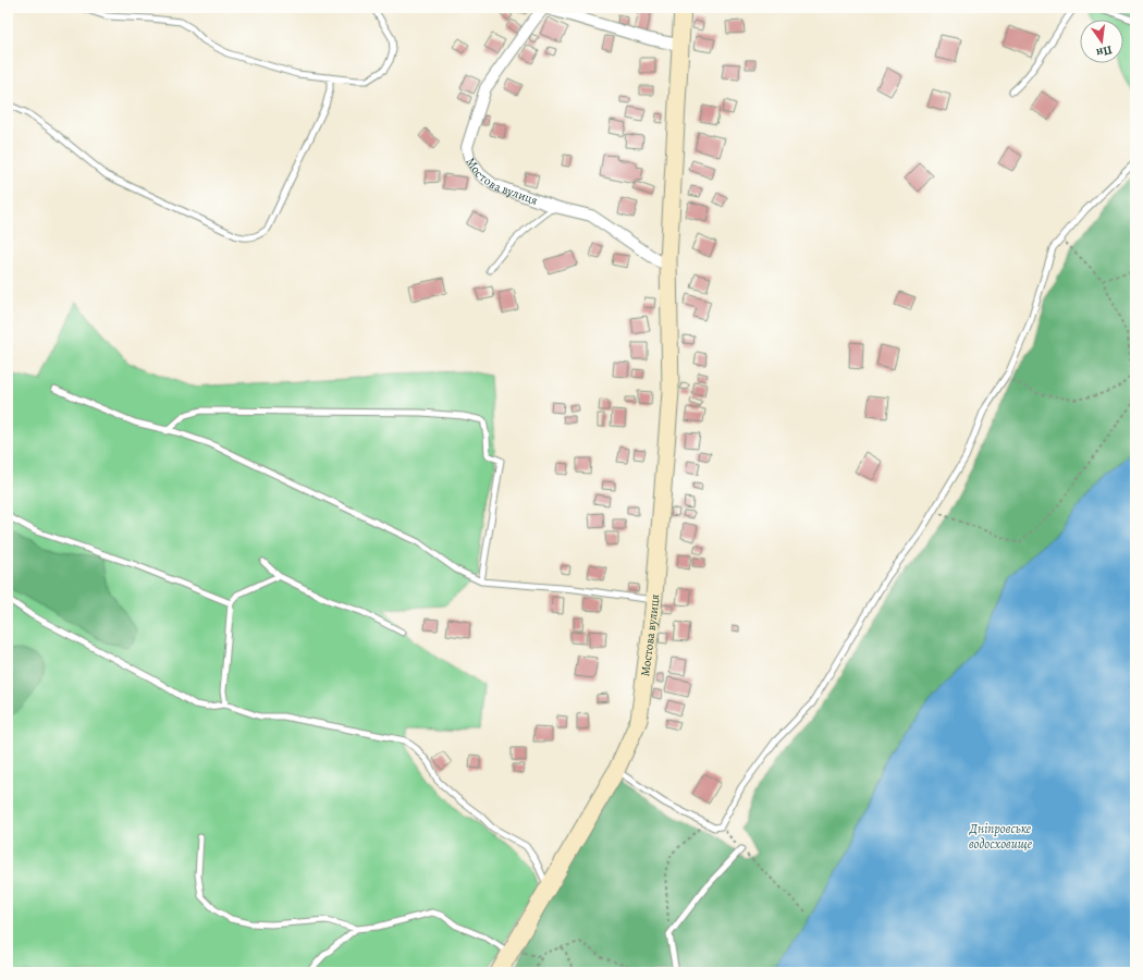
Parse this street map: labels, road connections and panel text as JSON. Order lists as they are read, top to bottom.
{
  "streets": {
    "street": ["Мостова вулиця"]
  },
  "water": ["Дніпровське водосховище"],
  "north": "bottom"
}
